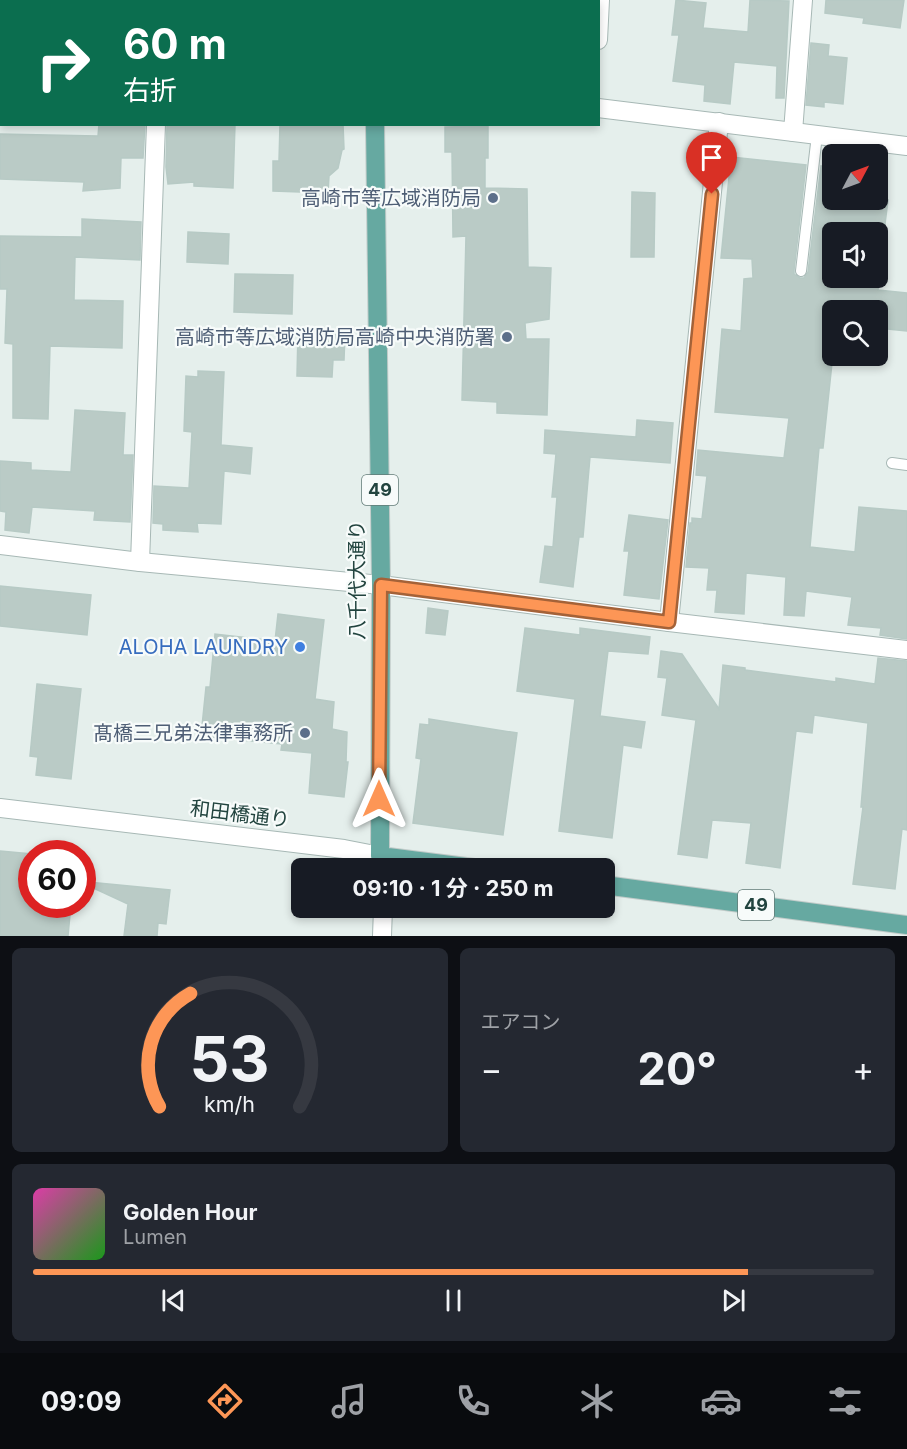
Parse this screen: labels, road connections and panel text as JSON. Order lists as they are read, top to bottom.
{
  "streets": {
    "main road": ["49", "八千代大通り"],
    "street": ["和田橋通り"]
  },
  "places": [
    "高崎市等広域消防局",
    "高崎市等広域消防局高崎中央消防署",
    "ALOHA LAUNDRY",
    "髙橋三兄弟法律事務所"
  ],
  "north": "top right",
  "page": {
    "turn": ["60 m", "右折"],
    "limit": "60",
    "trip": "09:10 · 1 分 · 250 m",
    "tile": "エアコン",
    "heat": ["−", "20°", "+"],
    "song": ["Golden Hour", "Lumen"],
    "tabs": "09:09",
    "gauge": ["53", "km/h"]
  }
}
